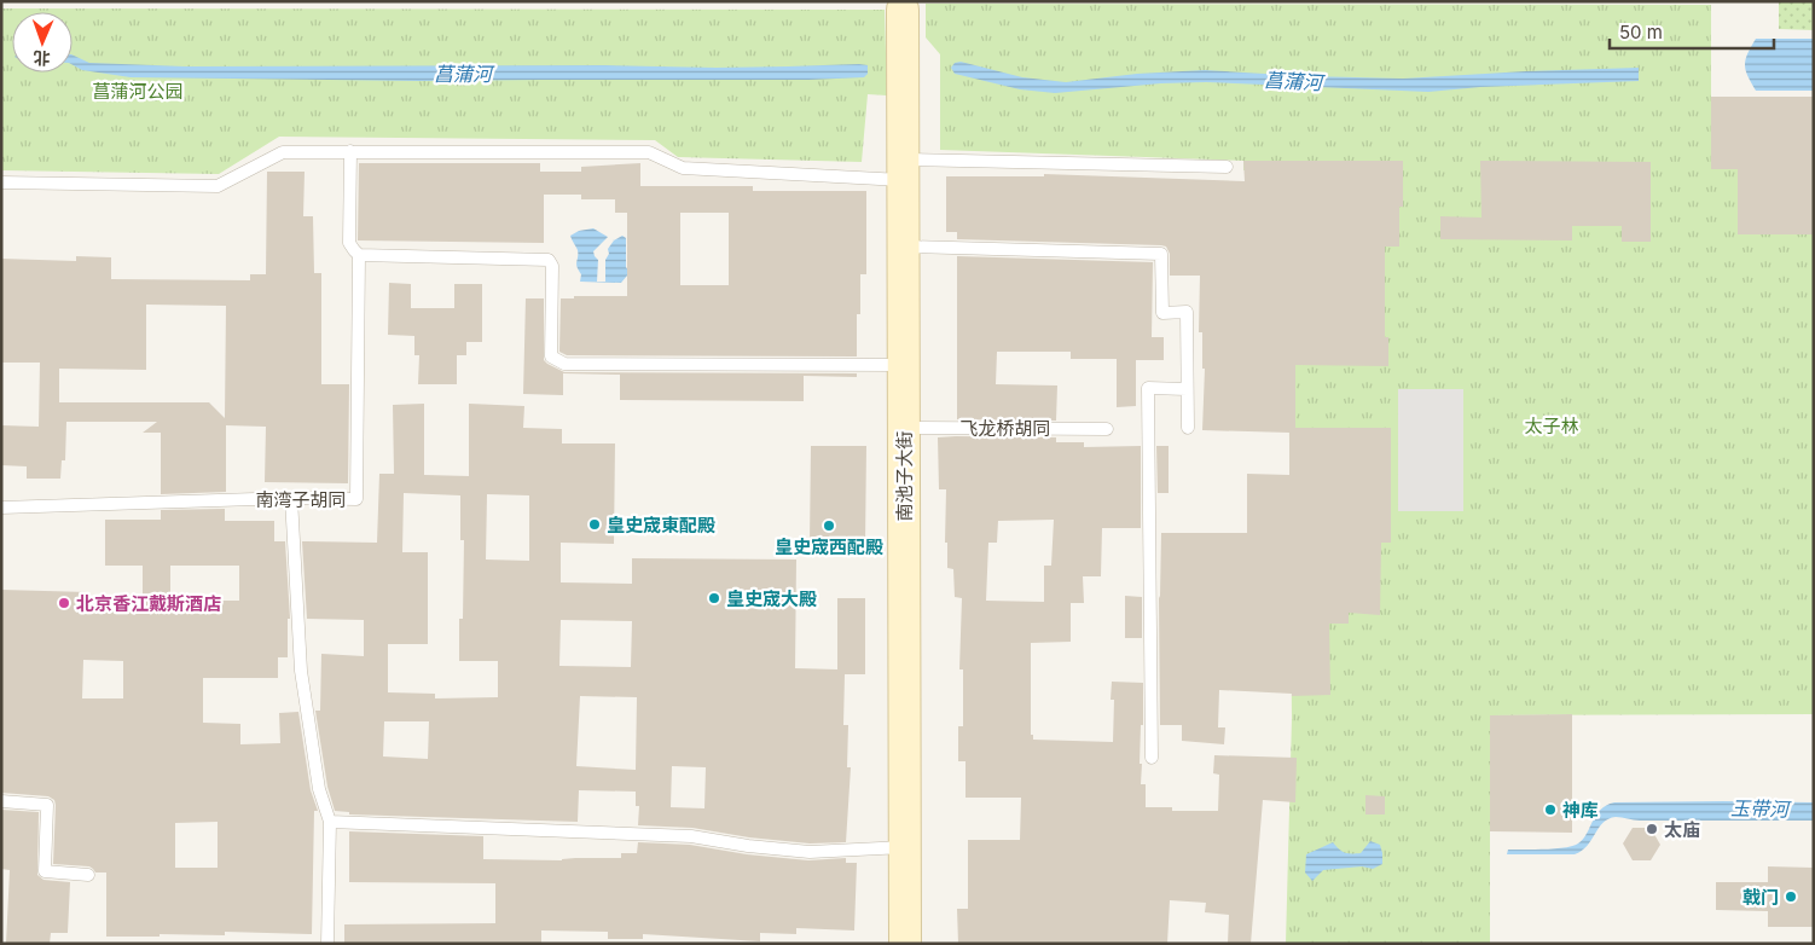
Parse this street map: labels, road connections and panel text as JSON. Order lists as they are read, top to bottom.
{
  "streets": {
    "street": ["南池子大街"],
    "lane": ["飞龙桥胡同", "南湾子胡同"]
  },
  "crossings": [
    ["飞龙桥胡同", "南池子大街"]
  ],
  "water": ["菖蒲河", "玉带河"],
  "parks": ["菖蒲河公园", "太子林"],
  "places": [
    "皇史宬東配殿",
    "皇史宬西配殿",
    "皇史宬大殿",
    "北京香江戴斯酒店",
    "神库",
    "太庙",
    "戟门"
  ],
  "scale_bar": "50 m",
  "north": "bottom"
}
